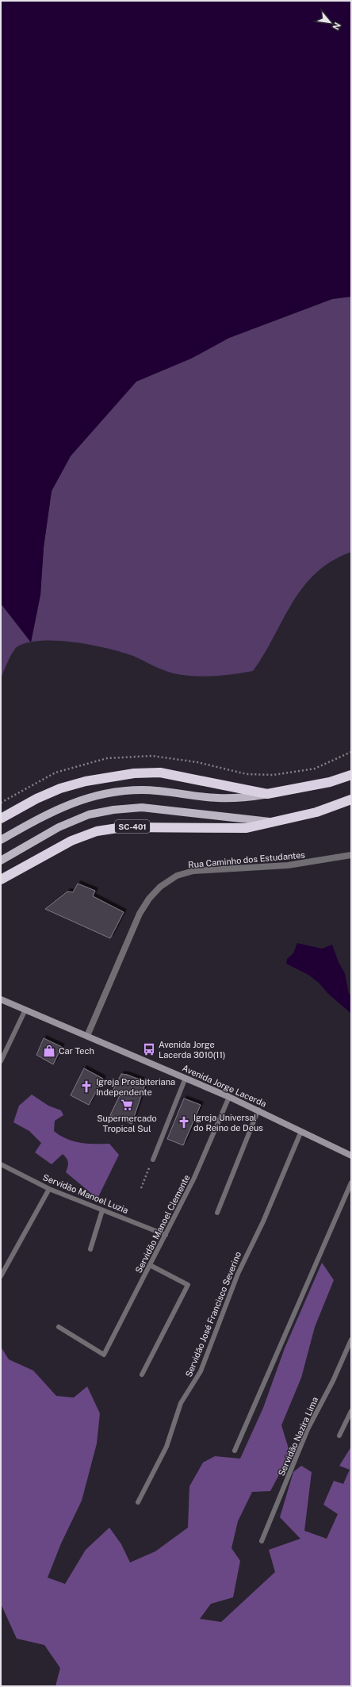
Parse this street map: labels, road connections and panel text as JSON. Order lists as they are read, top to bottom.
{
  "streets": {
    "highway": ["SC-401"],
    "main road": ["Avenida Jorge Lacerda"],
    "street": ["Rua Caminho dos Estudantes"],
    "lane": [
      "Servidão Manoel Luzia",
      "Servidão Manoel Clemente",
      "Servidão José Francisco Severino",
      "Servidão Nazira Lima"
    ]
  },
  "crossings": [
    ["Rua Caminho dos Estudantes", "Avenida Jorge Lacerda"],
    ["Avenida Jorge Lacerda", "Servidão Manoel Clemente"],
    ["Avenida Jorge Lacerda", "Servidão José Francisco Severino"],
    ["Servidão Manoel Luzia", "Servidão Manoel Clemente"]
  ],
  "places": {
    "bus stop": ["Avenida Jorge Lacerda 3010(11)"],
    "shop": ["Car Tech"],
    "church": ["Igreja Presbiteriana Independente", "Igreja Universal do Reino de Deus"],
    "supermarket": ["Supermercado Tropical Sul"]
  },
  "north": "bottom right"
}
